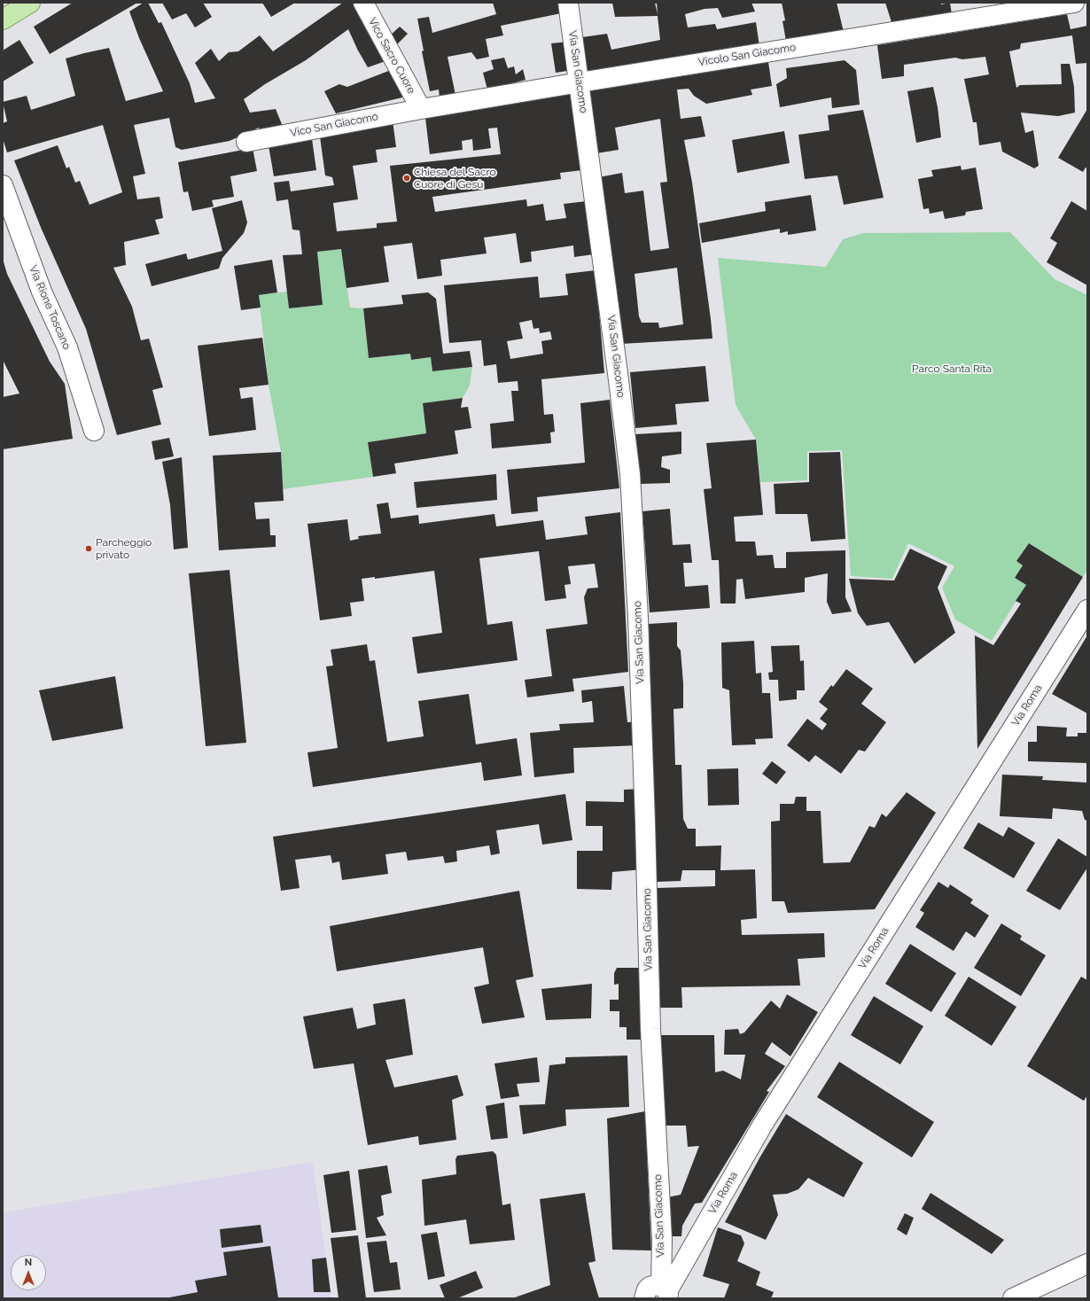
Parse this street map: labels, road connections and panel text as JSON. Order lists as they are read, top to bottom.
{
  "streets": {
    "street": [
      "Vicolo San Giacomo",
      "Vico Sacro Cuore",
      "Via San Giacomo",
      "Vico San Giacomo",
      "Via Rione Toscano",
      "Via Roma"
    ]
  },
  "crossings": [
    ["Vicolo San Giacomo", "Vico Sacro Cuore"],
    ["Vicolo San Giacomo", "Via San Giacomo"],
    ["Vicolo San Giacomo", "Vico San Giacomo"],
    ["Vico Sacro Cuore", "Vico San Giacomo"],
    ["Via San Giacomo", "Via Roma"]
  ],
  "parks": ["Parco Santa Rita"],
  "places": ["Chiesa del Sacro Cuore di Gesù", "Parcheggio privato"],
  "north": "top"
}
